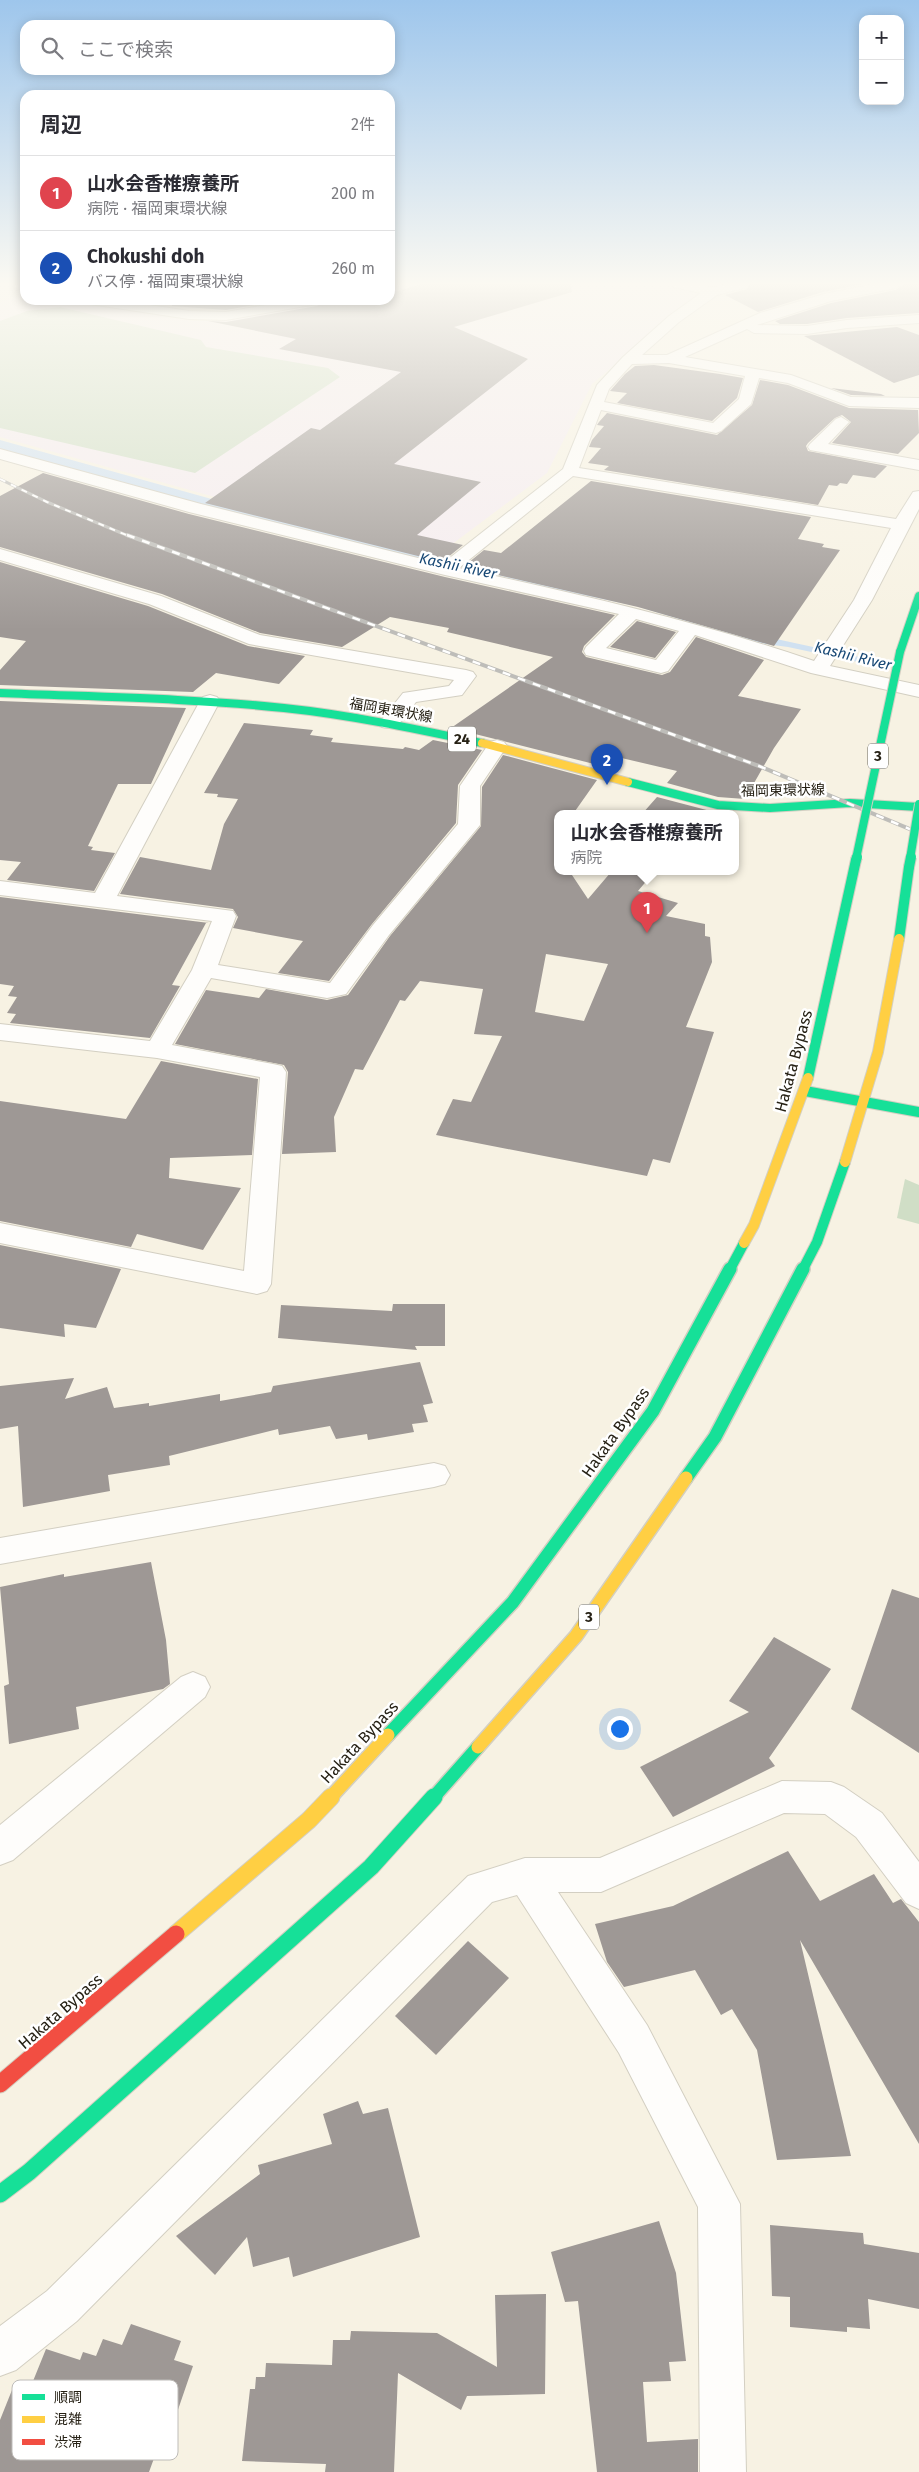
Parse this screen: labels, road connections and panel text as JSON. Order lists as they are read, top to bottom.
{
  "streets": {
    "main road": [
      "福岡東環状線",
      "24",
      "3",
      "Hakata Bypass"
    ]
  },
  "crossings": [
    ["福岡東環状線", "3"]
  ],
  "water": ["Kashii River"],
  "legend": ["順調", "混雑", "渋滞"],
  "page": {
    "map_buttons": ["+", "−"],
    "search": "ここで検索",
    "heading": ["周辺", "2件"],
    "list": [
      {
        "mark": "1",
        "name": "山水会香椎療養所",
        "note": "病院 · 福岡東環状線",
        "value": "200 m"
      },
      {
        "mark": "2",
        "name": "Chokushi doh",
        "note": "バス停 · 福岡東環状線",
        "value": "260 m"
      }
    ],
    "pins": ["2", "1"],
    "popup": ["山水会香椎療養所", "病院"]
  }
}
